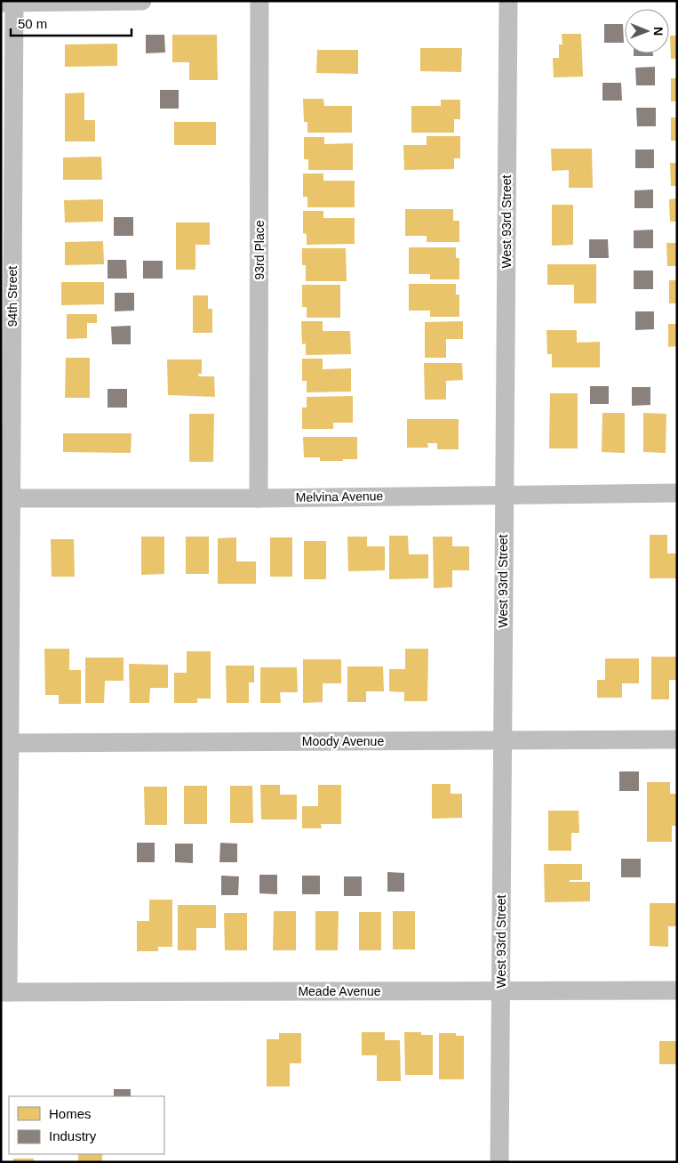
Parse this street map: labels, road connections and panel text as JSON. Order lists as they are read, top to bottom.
{
  "streets": {
    "street": [
      "West 93rd Street",
      "93rd Place",
      "94th Street",
      "Melvina Avenue",
      "Moody Avenue",
      "Meade Avenue"
    ]
  },
  "crossings": [
    ["West 93rd Street", "Melvina Avenue"],
    ["West 93rd Street", "Moody Avenue"],
    ["West 93rd Street", "Meade Avenue"],
    ["93rd Place", "Melvina Avenue"],
    ["94th Street", "Melvina Avenue"],
    ["94th Street", "Moody Avenue"],
    ["94th Street", "Meade Avenue"]
  ],
  "legend": ["Homes", "Industry"],
  "scale_bar": "50 m",
  "north": "right"
}
